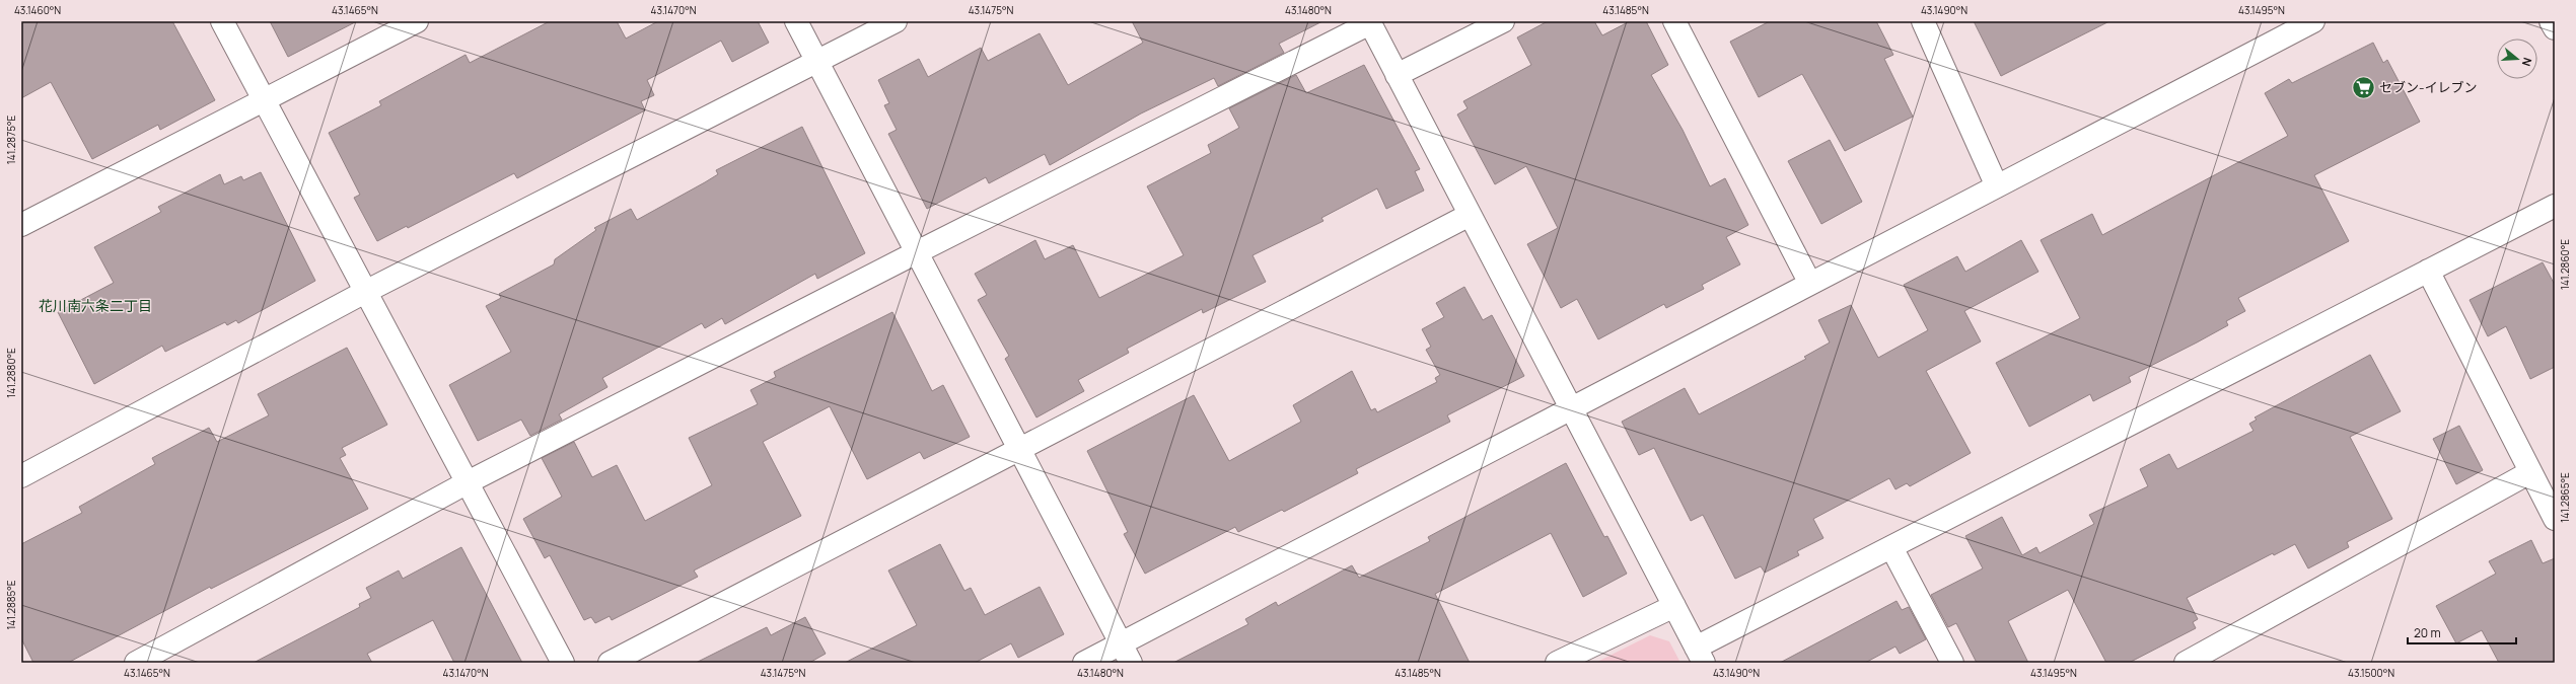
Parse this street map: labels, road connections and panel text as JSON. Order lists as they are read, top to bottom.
{
  "districts": ["花川南六条二丁目"],
  "places": {
    "supermarket": ["セブン-イレブン"]
  },
  "scale_bar": "20 m",
  "north": "right",
  "coordinates": [
    "43.1460°N",
    "43.1465°N",
    "43.1470°N",
    "43.1475°N",
    "43.1480°N",
    "43.1485°N",
    "43.1490°N",
    "43.1495°N",
    "141.2875°E",
    "141.2860°E",
    "141.2880°E",
    "141.2865°E",
    "141.2885°E",
    "43.1500°N"
  ]
}
